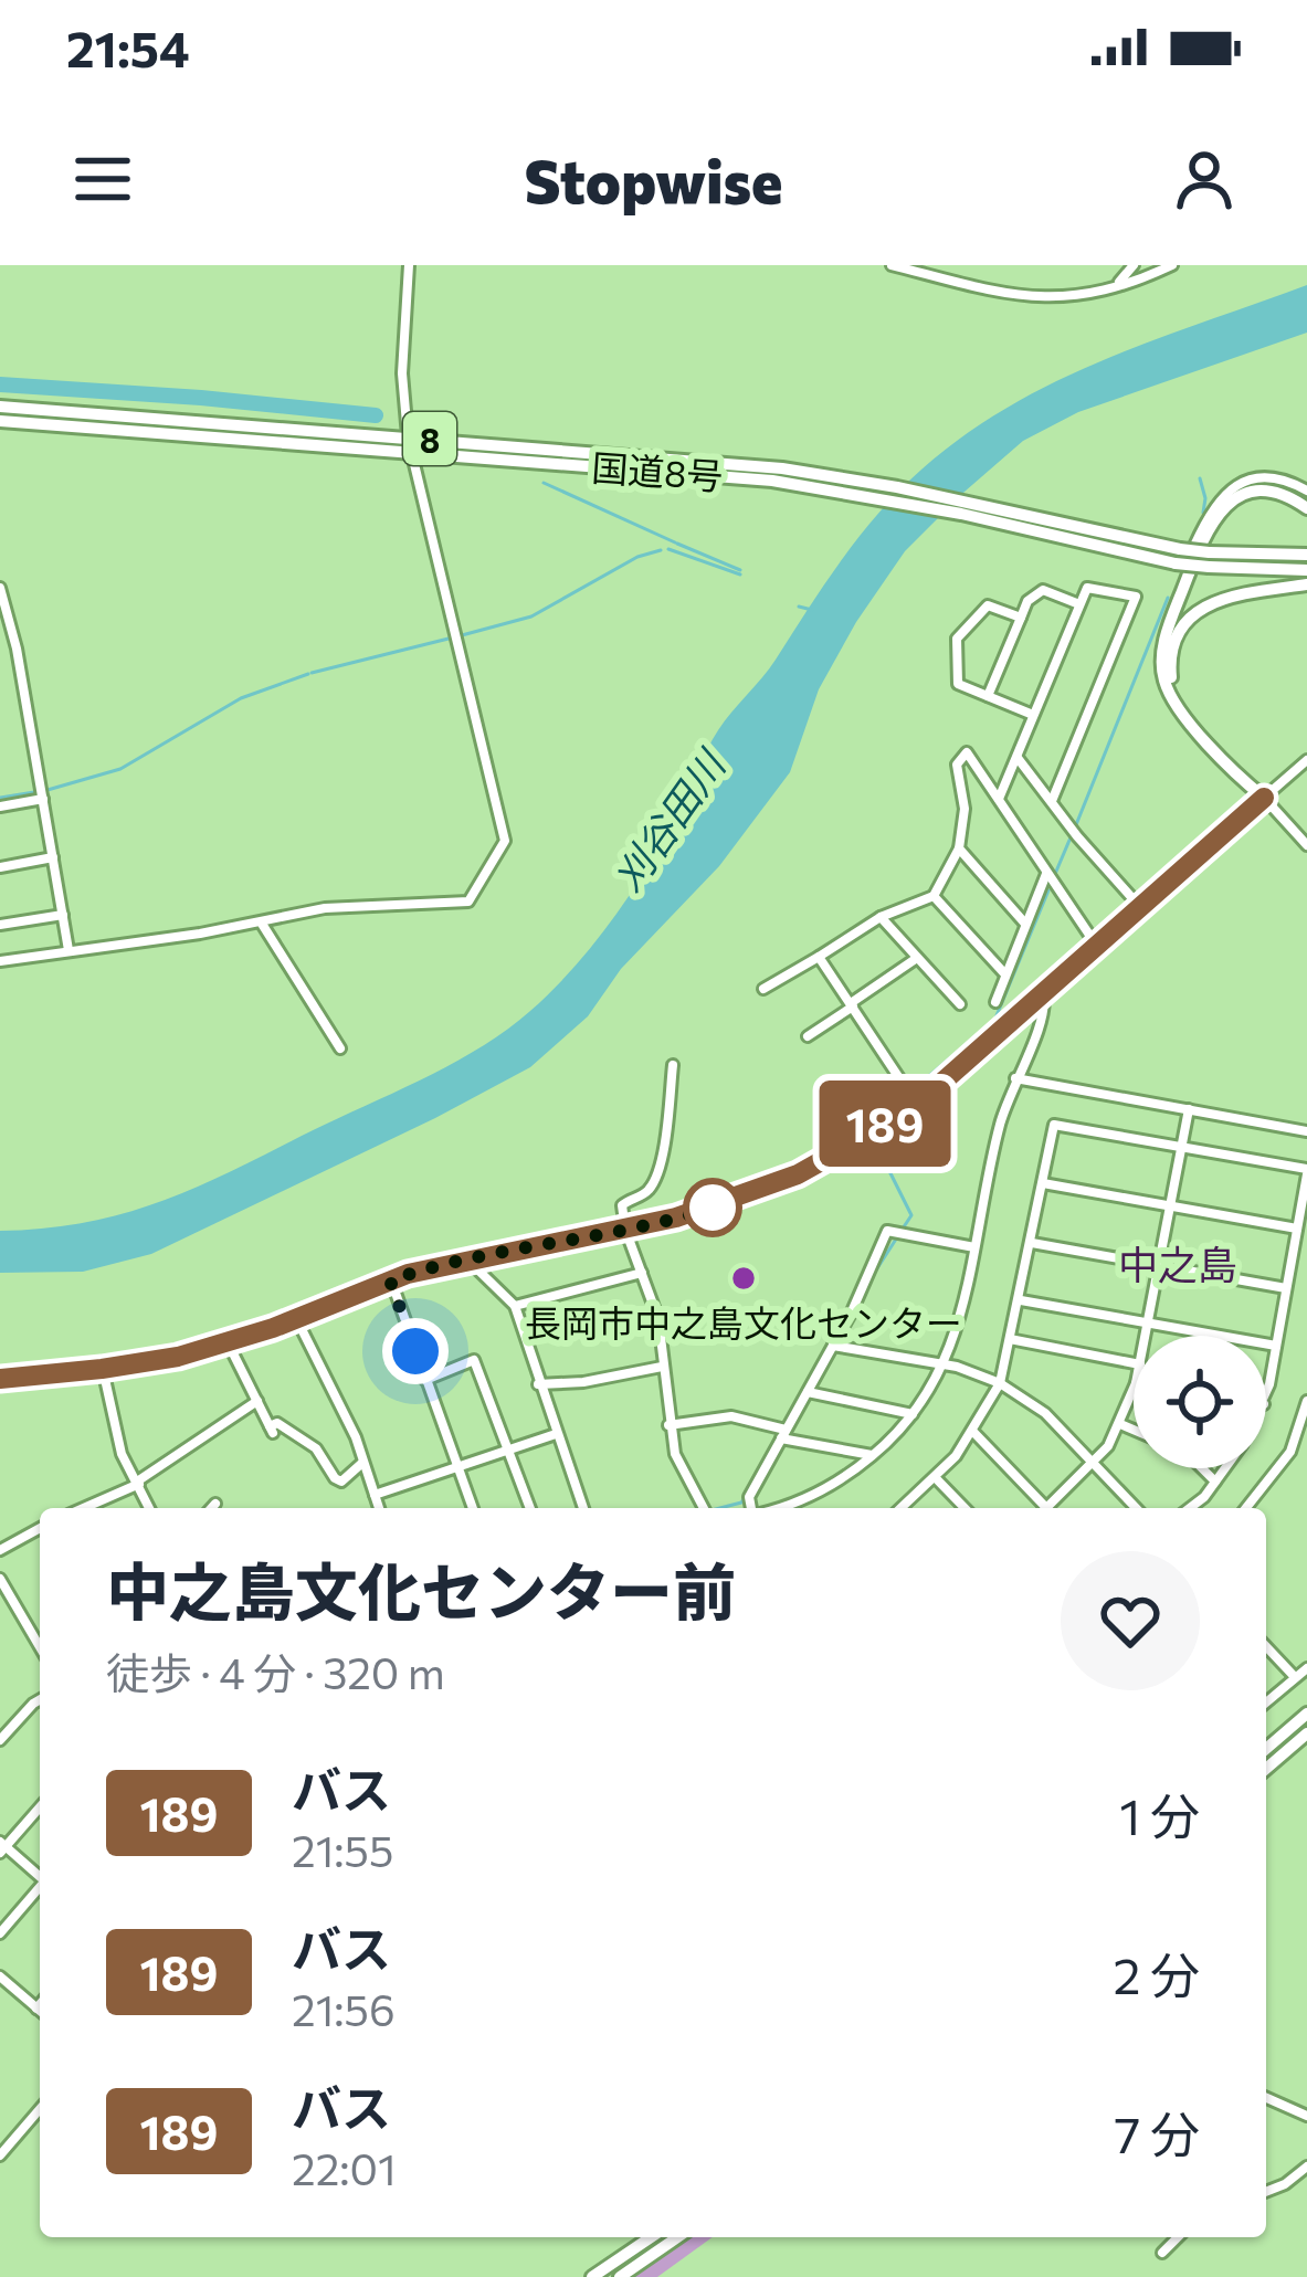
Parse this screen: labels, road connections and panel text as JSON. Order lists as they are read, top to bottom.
{
  "streets": {
    "highway": ["8", "国道8号"]
  },
  "districts": ["中之島"],
  "water": ["刈谷田川"],
  "places": ["長岡市中之島文化センター"],
  "lines": ["bus line 189"],
  "page": {
    "status": "21:54",
    "header": "Stopwise",
    "on_map": "189",
    "heading": ["中之島文化センター前", "徒歩 · 4 分 · 320 m"],
    "list": [
      {
        "mark": "189",
        "name": "バス",
        "note": "21:55",
        "value": "1 分"
      },
      {
        "mark": "189",
        "name": "バス",
        "note": "21:56",
        "value": "2 分"
      },
      {
        "mark": "189",
        "name": "バス",
        "note": "22:01",
        "value": "7 分"
      }
    ]
  }
}
